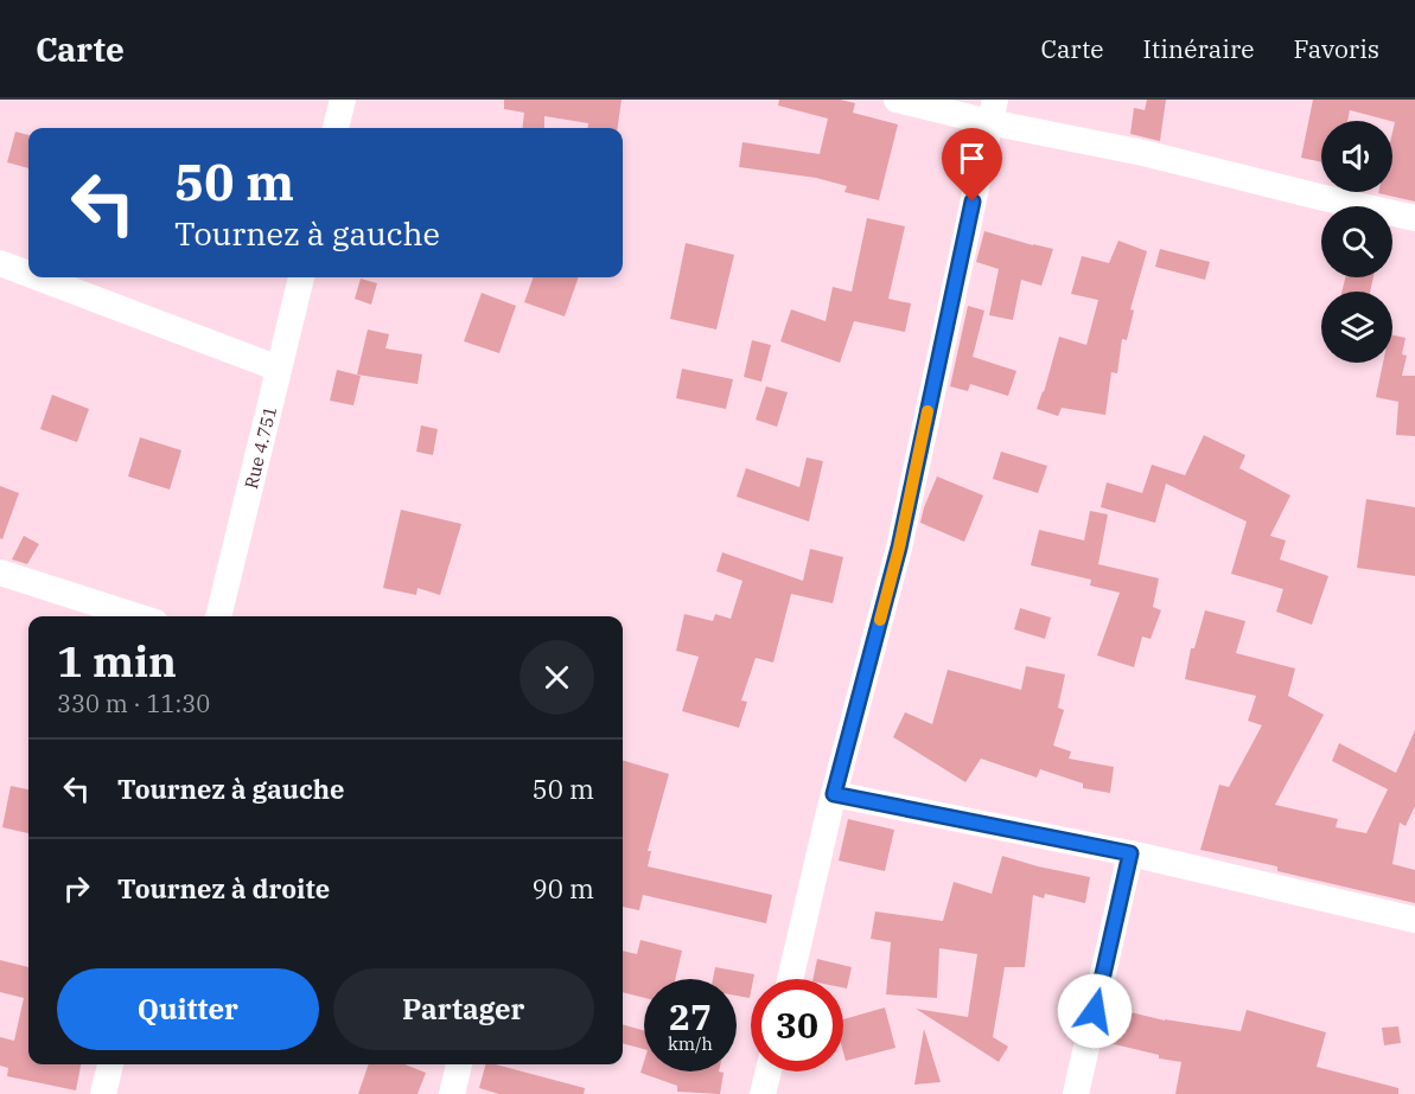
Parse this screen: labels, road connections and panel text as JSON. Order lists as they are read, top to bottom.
{
  "streets": {
    "street": ["Rue 4.751"]
  },
  "page": {
    "header": "Carte",
    "nav": ["Carte", "Itinéraire", "Favoris"],
    "turn": ["50 m", "Tournez à gauche"],
    "heading": ["1 min", "330 m · 11:30"],
    "list": [
      {
        "name": "Tournez à gauche",
        "value": "50 m"
      },
      {
        "name": "Tournez à droite",
        "value": "90 m"
      }
    ],
    "buttons": ["Quitter", "Partager"],
    "speed": "27 km/h",
    "limit": "30"
  }
}
